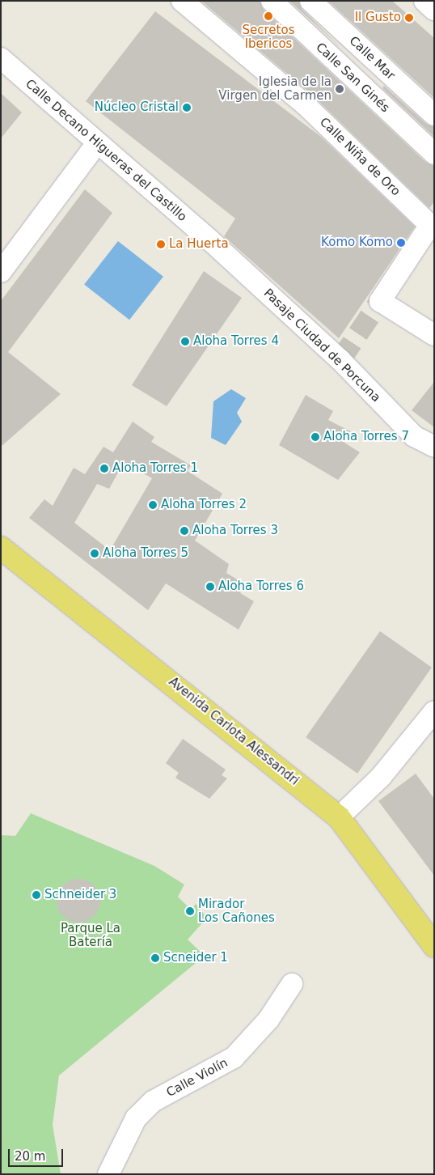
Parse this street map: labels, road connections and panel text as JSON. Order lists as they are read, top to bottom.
{
  "streets": {
    "main road": ["Avenida Carlota Alessandri"],
    "street": [
      "Calle Mar",
      "Calle San Ginés",
      "Calle Decano Higueras del Castillo",
      "Calle Niña de Oro",
      "Pasaje Ciudad de Porcuna",
      "Calle Violín"
    ]
  },
  "crossings": [
    ["Calle Decano Higueras del Castillo", "Pasaje Ciudad de Porcuna"]
  ],
  "parks": ["Parque La Batería"],
  "places": [
    "Secretos Ibericos",
    "Il Gusto",
    "Iglesia de la Virgen del Carmen",
    "Núcleo Cristal",
    "Komo Komo",
    "La Huerta",
    "Aloha Torres 4",
    "Aloha Torres 7",
    "Aloha Torres 1",
    "Aloha Torres 2",
    "Aloha Torres 3",
    "Aloha Torres 5",
    "Aloha Torres 6",
    "Schneider 3",
    "Mirador Los Cañones",
    "Scneider 1"
  ],
  "scale_bar": "20 m"
}
